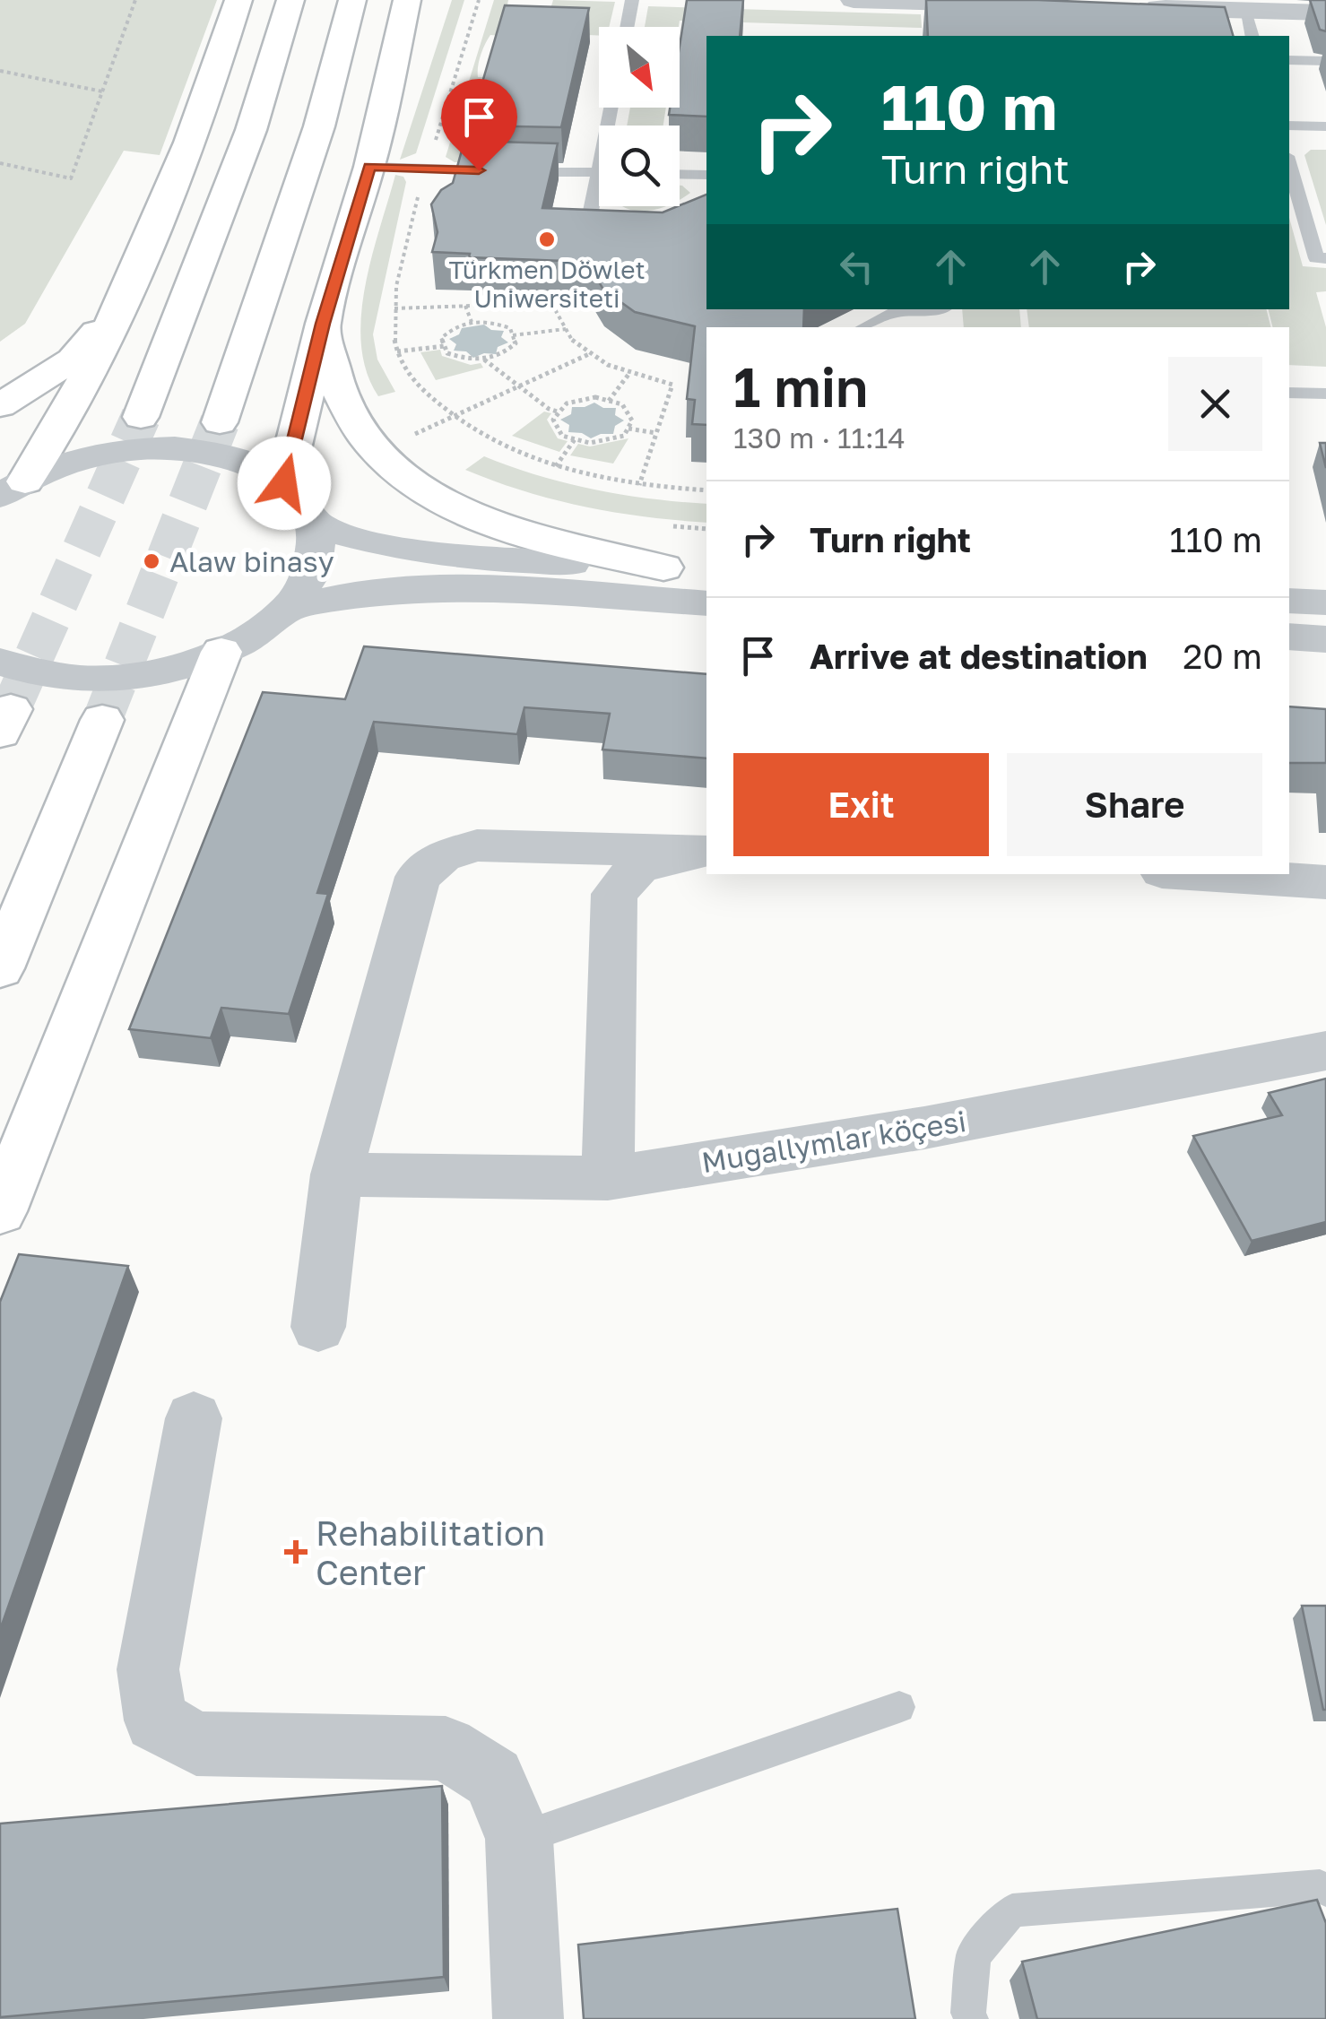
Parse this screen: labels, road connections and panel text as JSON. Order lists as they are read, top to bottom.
{
  "streets": {
    "street": ["Mugallymlar köçesi"]
  },
  "places": {
    "other": ["Türkmen Döwlet Uniwersiteti", "Alaw binasy"],
    "health": ["Rehabilitation Center"]
  },
  "north": "bottom right",
  "page": {
    "turn": ["110 m", "Turn right"],
    "heading": ["1 min", "130 m · 11:14"],
    "list": [
      {
        "name": "Turn right",
        "value": "110 m"
      },
      {
        "name": "Arrive at destination",
        "value": "20 m"
      }
    ],
    "buttons": ["Exit", "Share"]
  }
}
